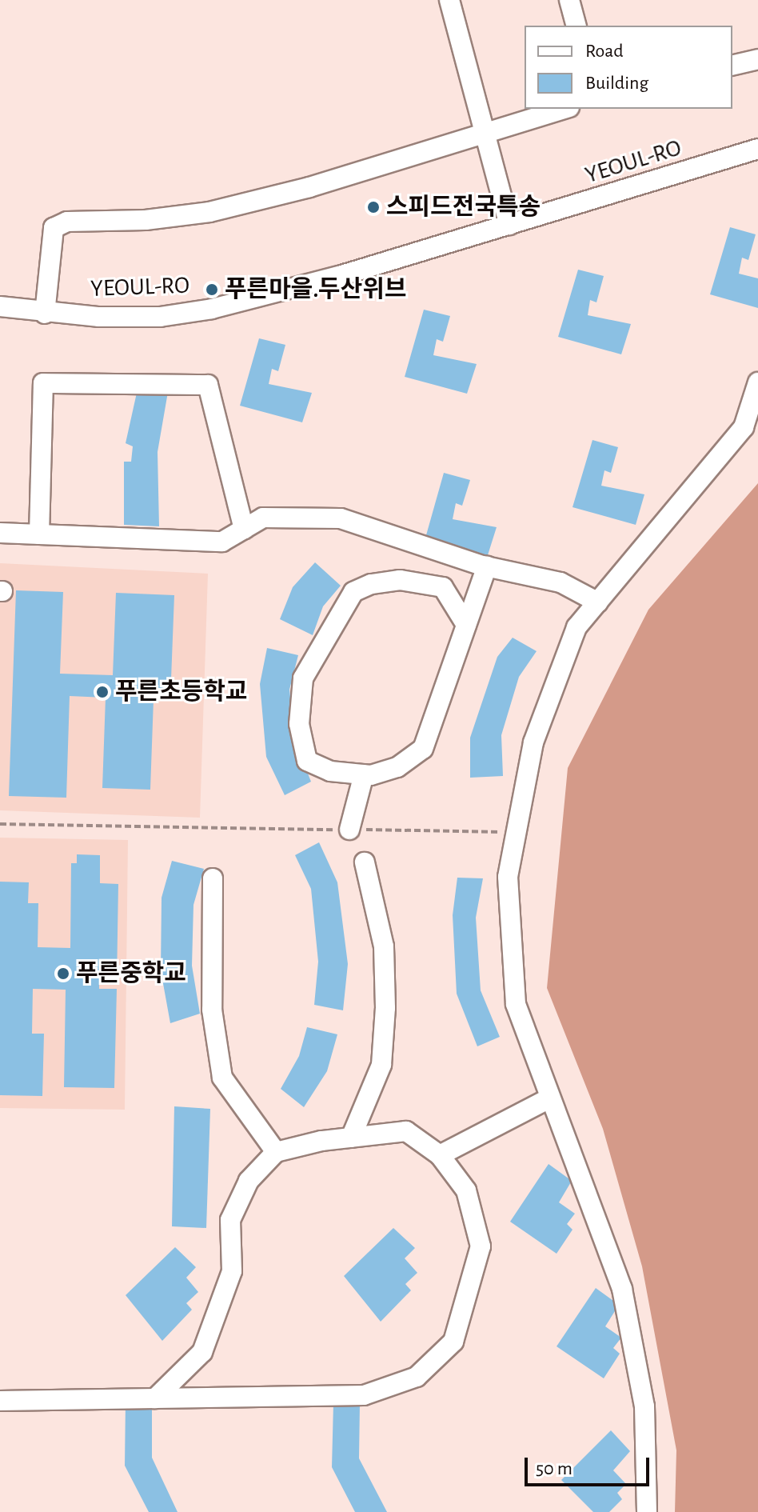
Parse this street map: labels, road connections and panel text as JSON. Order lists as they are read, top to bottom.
{
  "streets": {
    "street": ["YEOUL-RO"]
  },
  "places": [
    "스피드전국특송",
    "푸른마을.두산위브",
    "푸른초등학교",
    "푸른중학교"
  ],
  "legend": ["Road", "Building"],
  "scale_bar": "50 m"
}
